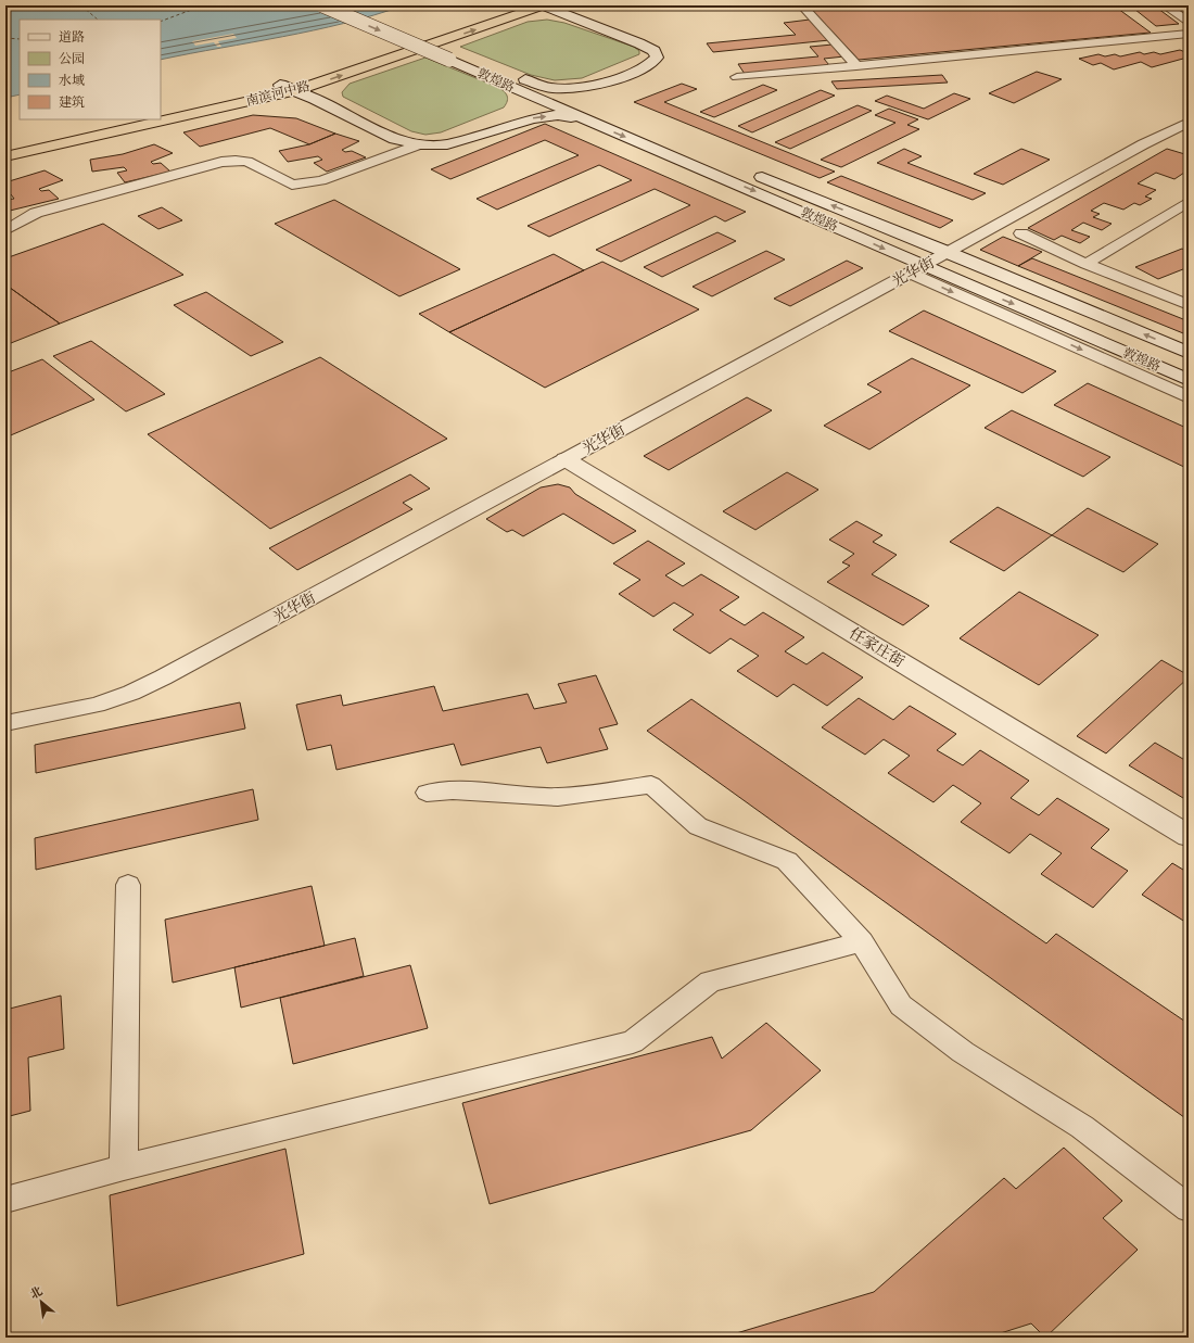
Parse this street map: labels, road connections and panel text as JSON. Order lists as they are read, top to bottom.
{
  "streets": {
    "highway": ["南滨河中路"],
    "main road": ["敦煌路", "任家庄街"],
    "street": ["光华街"]
  },
  "crossings": [
    ["敦煌路", "光华街"],
    ["光华街", "任家庄街"]
  ],
  "legend": [
    "道路",
    "公园",
    "水域",
    "建筑"
  ],
  "north": "top left"
}
